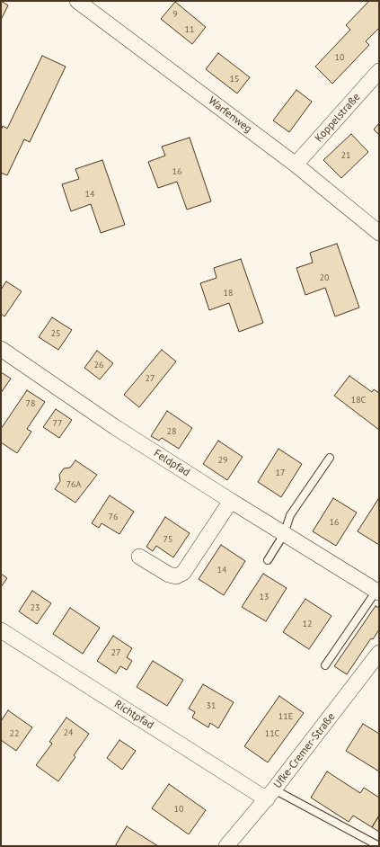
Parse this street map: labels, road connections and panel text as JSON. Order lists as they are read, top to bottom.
{
  "streets": {
    "street": [
      "Warfenweg",
      "Koppelstraße",
      "Feldpfad",
      "Richtpfad",
      "Ufke-Cremer-Straße"
    ]
  },
  "crossings": [
    ["Warfenweg", "Koppelstraße"],
    ["Richtpfad", "Ufke-Cremer-Straße"]
  ],
  "house_numbers": [
    "9",
    "11",
    "10",
    "15",
    "21",
    "16",
    "14",
    "20",
    "18",
    "25",
    "26",
    "27",
    "18C",
    "78",
    "77",
    "28",
    "29",
    "17",
    "76A",
    "76",
    "16",
    "75",
    "14",
    "13",
    "23",
    "12",
    "27",
    "31",
    "11E",
    "24",
    "22",
    "11C",
    "10"
  ]
}
